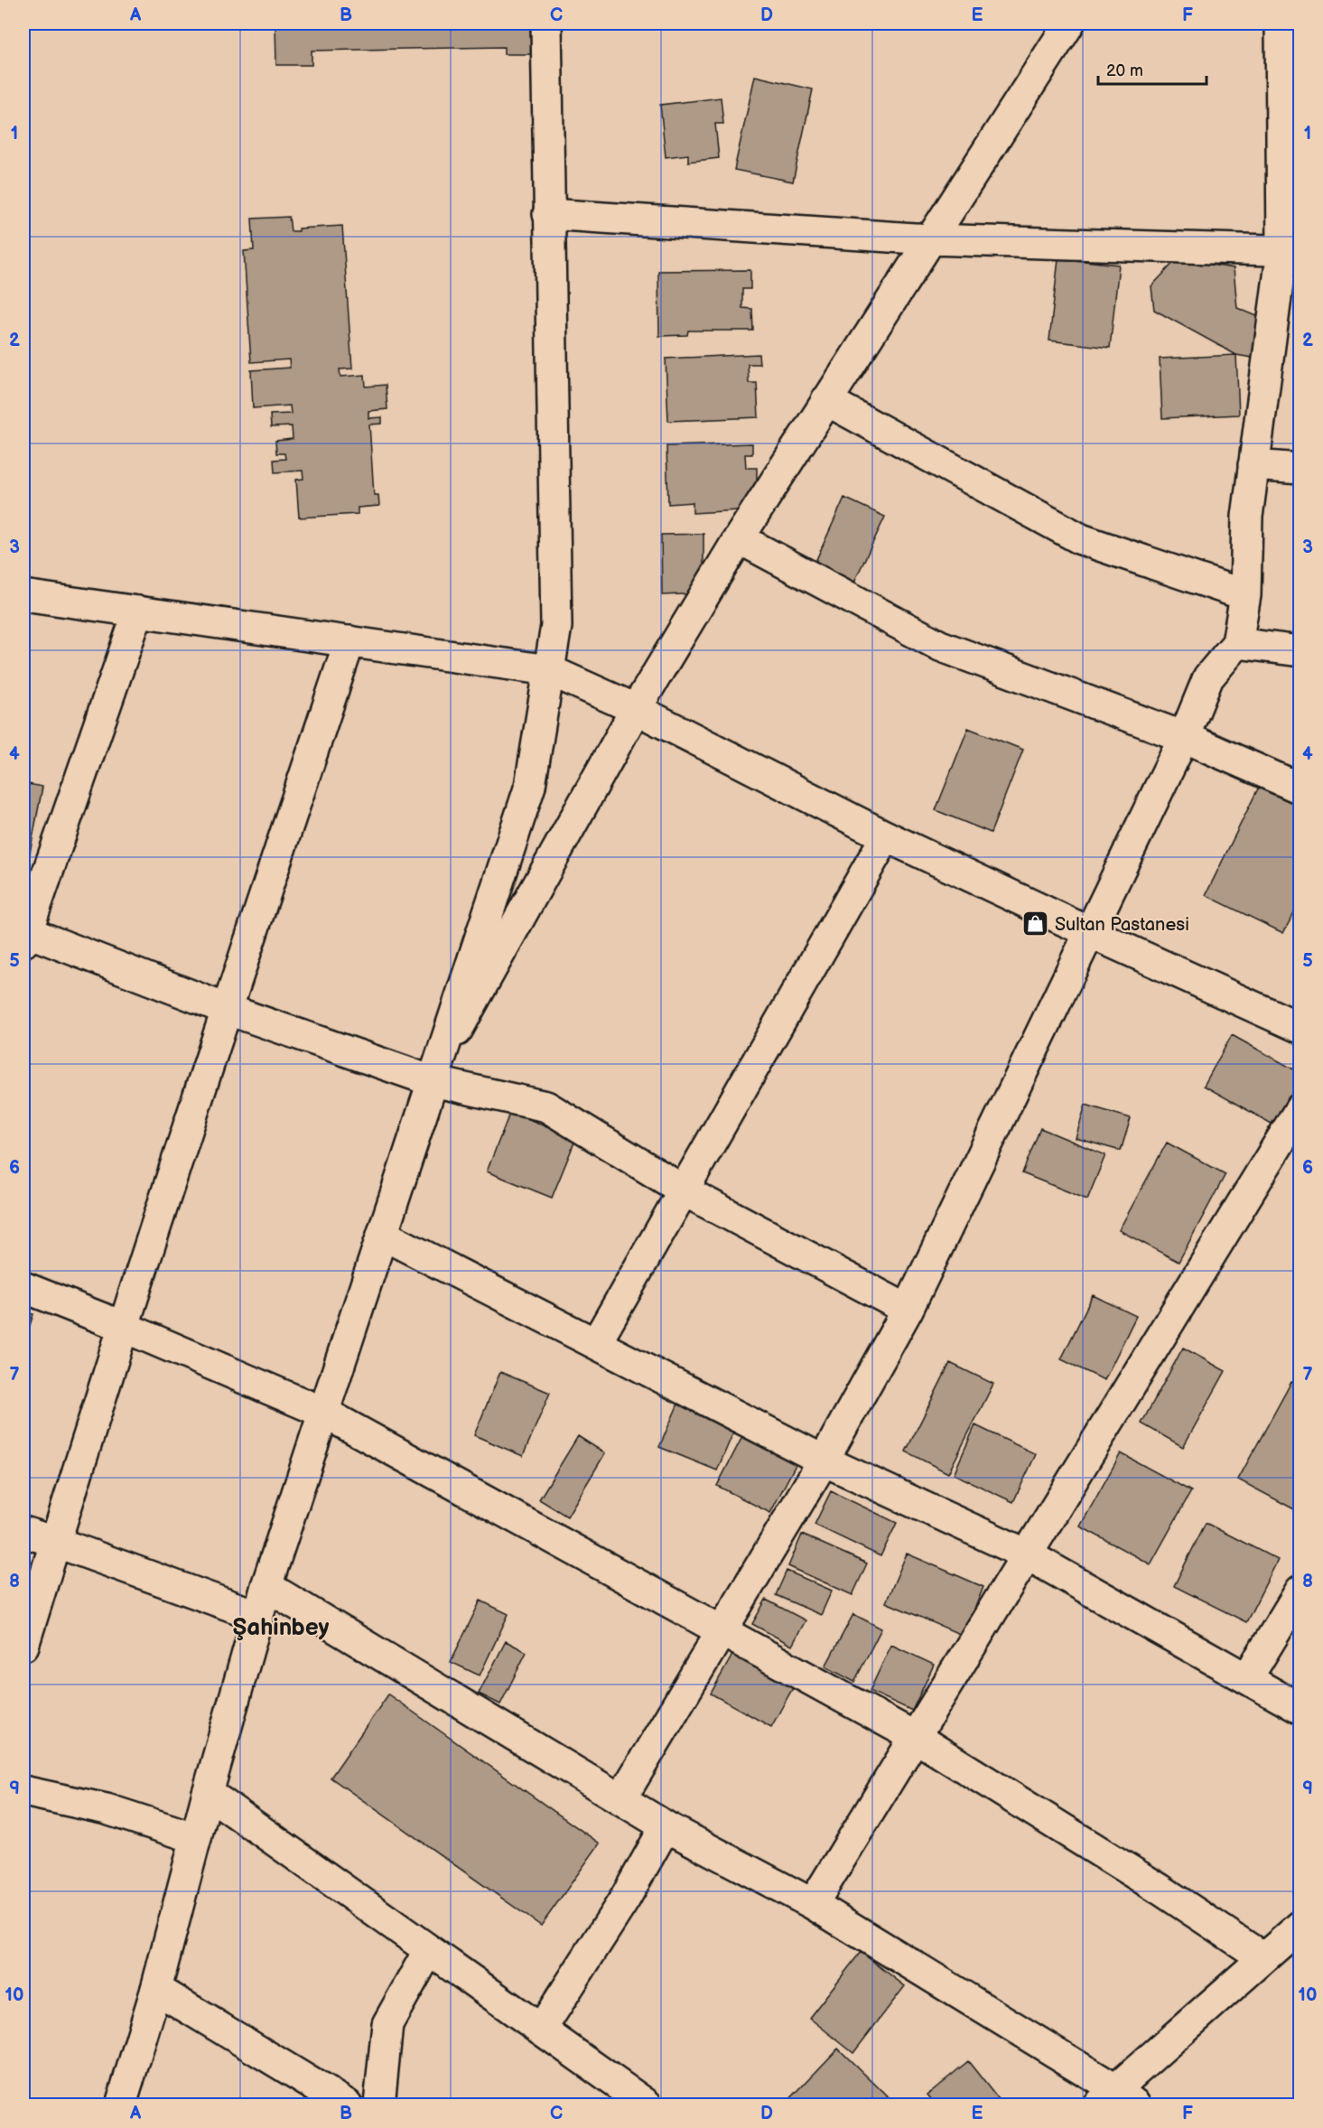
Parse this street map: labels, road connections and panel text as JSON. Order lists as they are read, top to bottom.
{
  "districts": ["Şahinbey"],
  "places": {
    "shop": ["Sultan Pastanesi"]
  },
  "scale_bar": "20 m",
  "grid": {
    "columns": [
      "A",
      "B",
      "C",
      "D",
      "E",
      "F"
    ],
    "rows": [
      "1",
      "2",
      "3",
      "4",
      "5",
      "6",
      "7",
      "8",
      "9",
      "10"
    ]
  }
}
